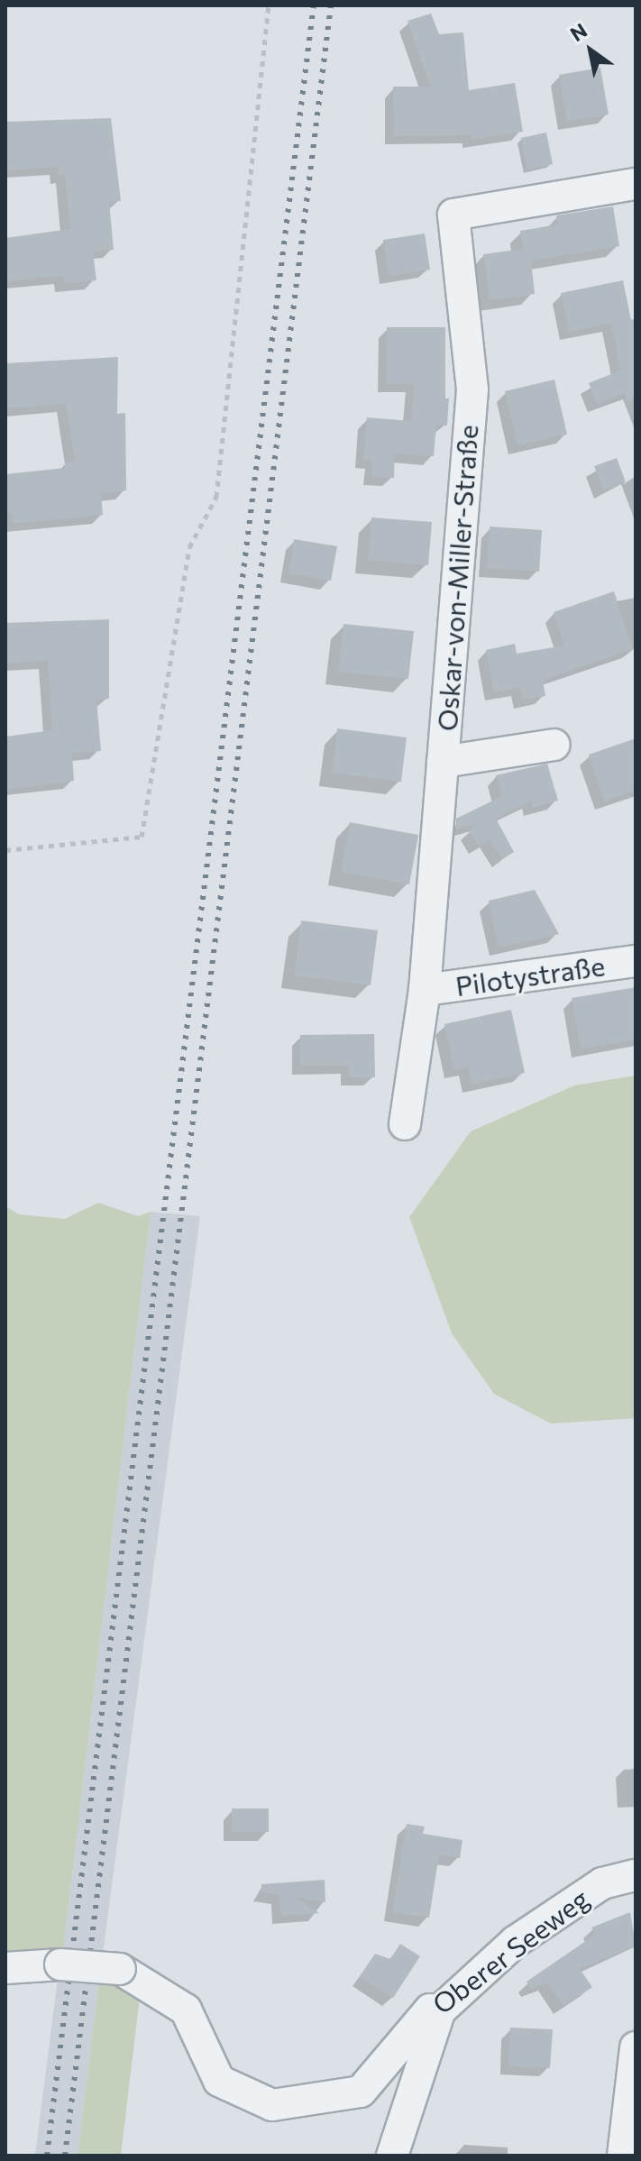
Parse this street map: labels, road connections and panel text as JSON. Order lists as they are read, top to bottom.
{
  "streets": {
    "street": ["Oskar-von-Miller-Straße", "Pilotystraße", "Oberer Seeweg"]
  },
  "crossings": [
    ["Oskar-von-Miller-Straße", "Pilotystraße"]
  ],
  "north": "top left"
}
